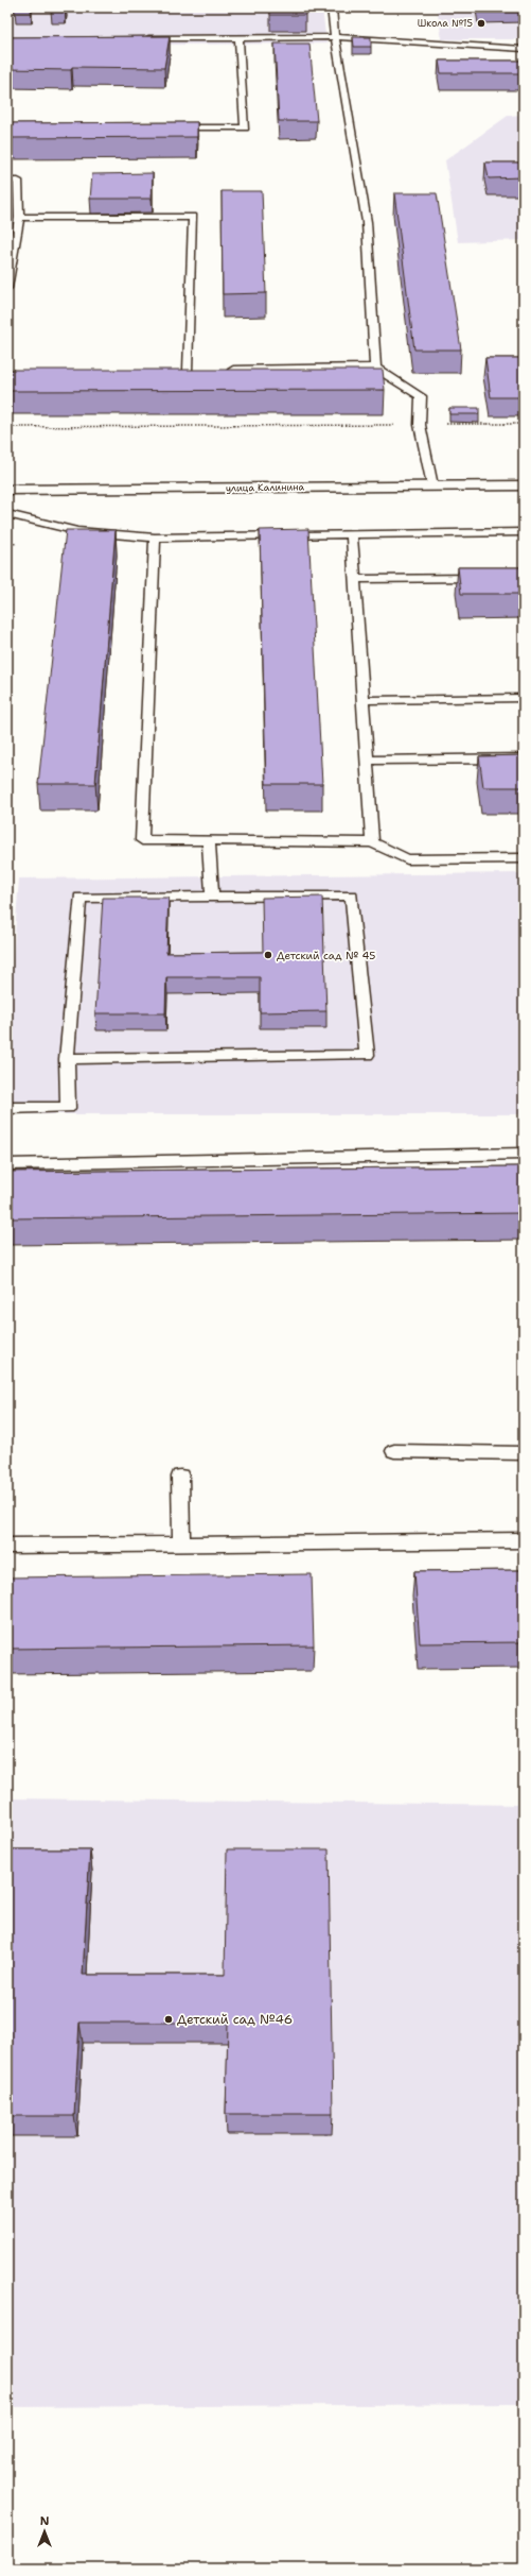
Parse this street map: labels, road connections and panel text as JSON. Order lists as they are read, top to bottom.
{
  "streets": {
    "street": ["улица Калинина"]
  },
  "places": ["Школа №15", "Детский сад № 45", "Детский сад №46"],
  "north": "top"
}
